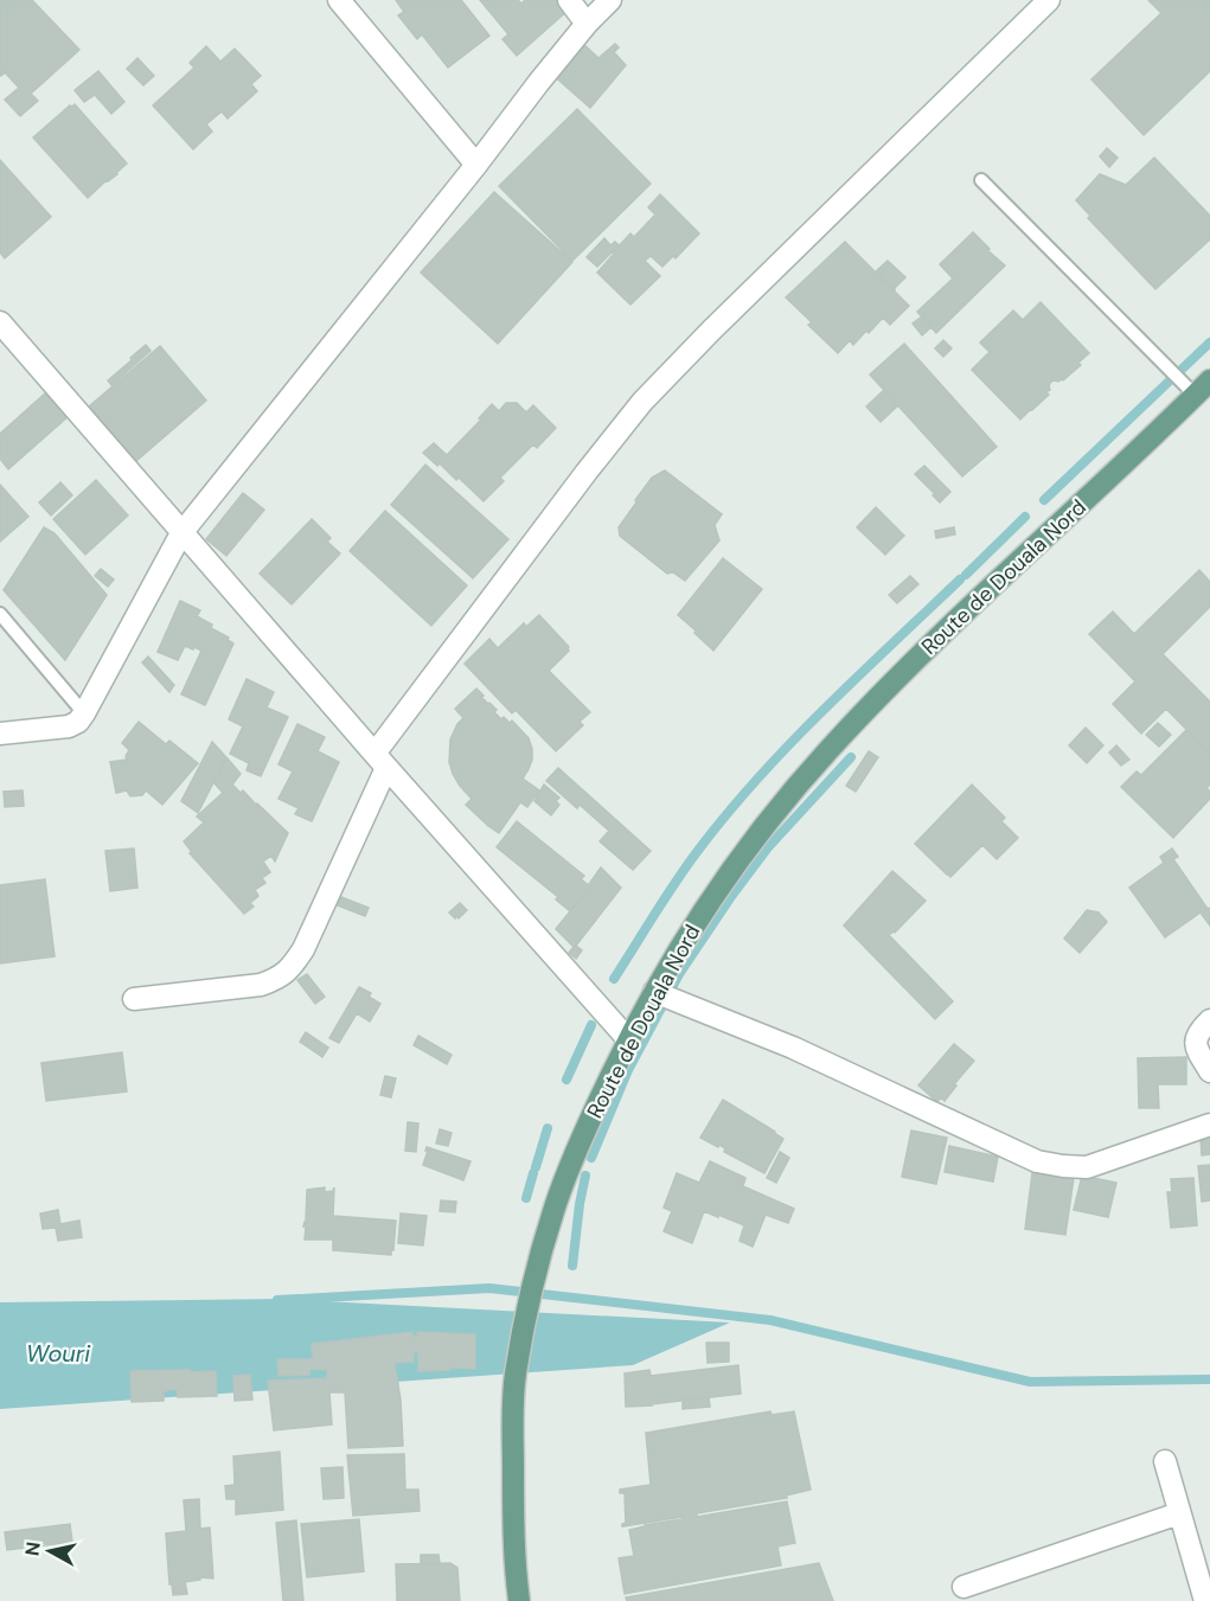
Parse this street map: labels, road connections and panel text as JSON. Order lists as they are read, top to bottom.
{
  "streets": {
    "main road": ["Route de Douala Nord"]
  },
  "water": ["Wouri"],
  "north": "left"
}
